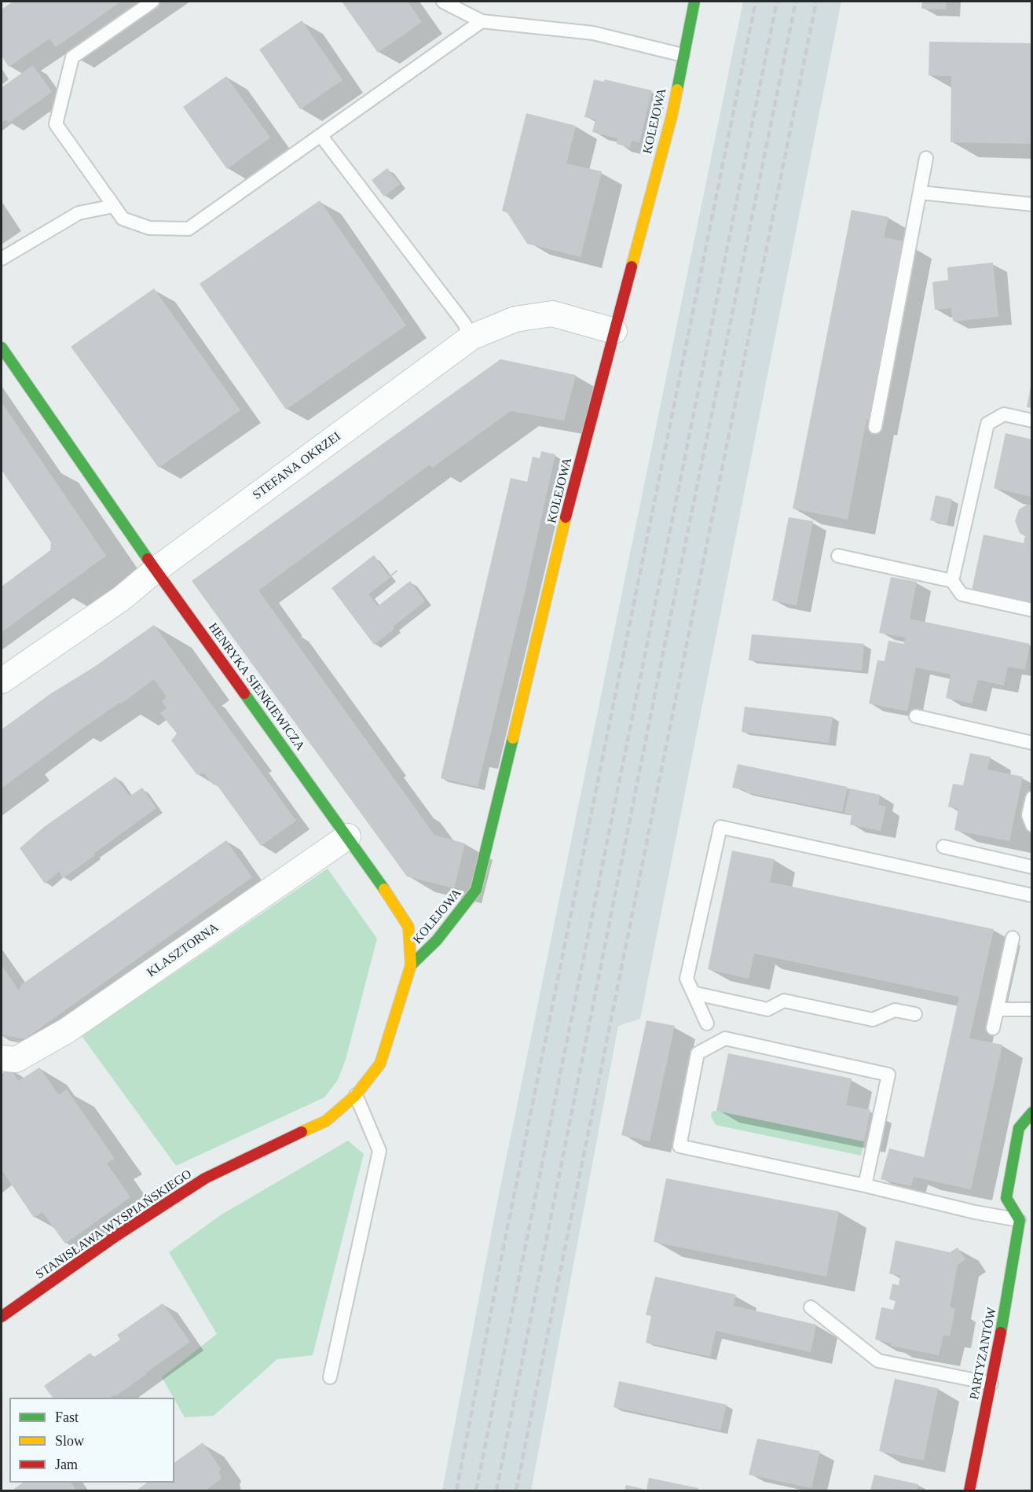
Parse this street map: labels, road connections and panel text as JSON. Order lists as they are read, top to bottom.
{
  "streets": {
    "street": [
      "KOLEJOWA",
      "STEFANA OKRZEI",
      "HENRYKA SIENKIEWICZA",
      "KLASZTORNA",
      "STANISŁAWA WYSPIAŃSKIEGO",
      "PARTYZANTÓW"
    ]
  },
  "crossings": [
    ["KOLEJOWA", "STEFANA OKRZEI"],
    ["KOLEJOWA", "HENRYKA SIENKIEWICZA"],
    ["STEFANA OKRZEI", "HENRYKA SIENKIEWICZA"],
    ["HENRYKA SIENKIEWICZA", "KLASZTORNA"],
    ["HENRYKA SIENKIEWICZA", "STANISŁAWA WYSPIAŃSKIEGO"]
  ],
  "legend": ["Fast", "Slow", "Jam"]
}
